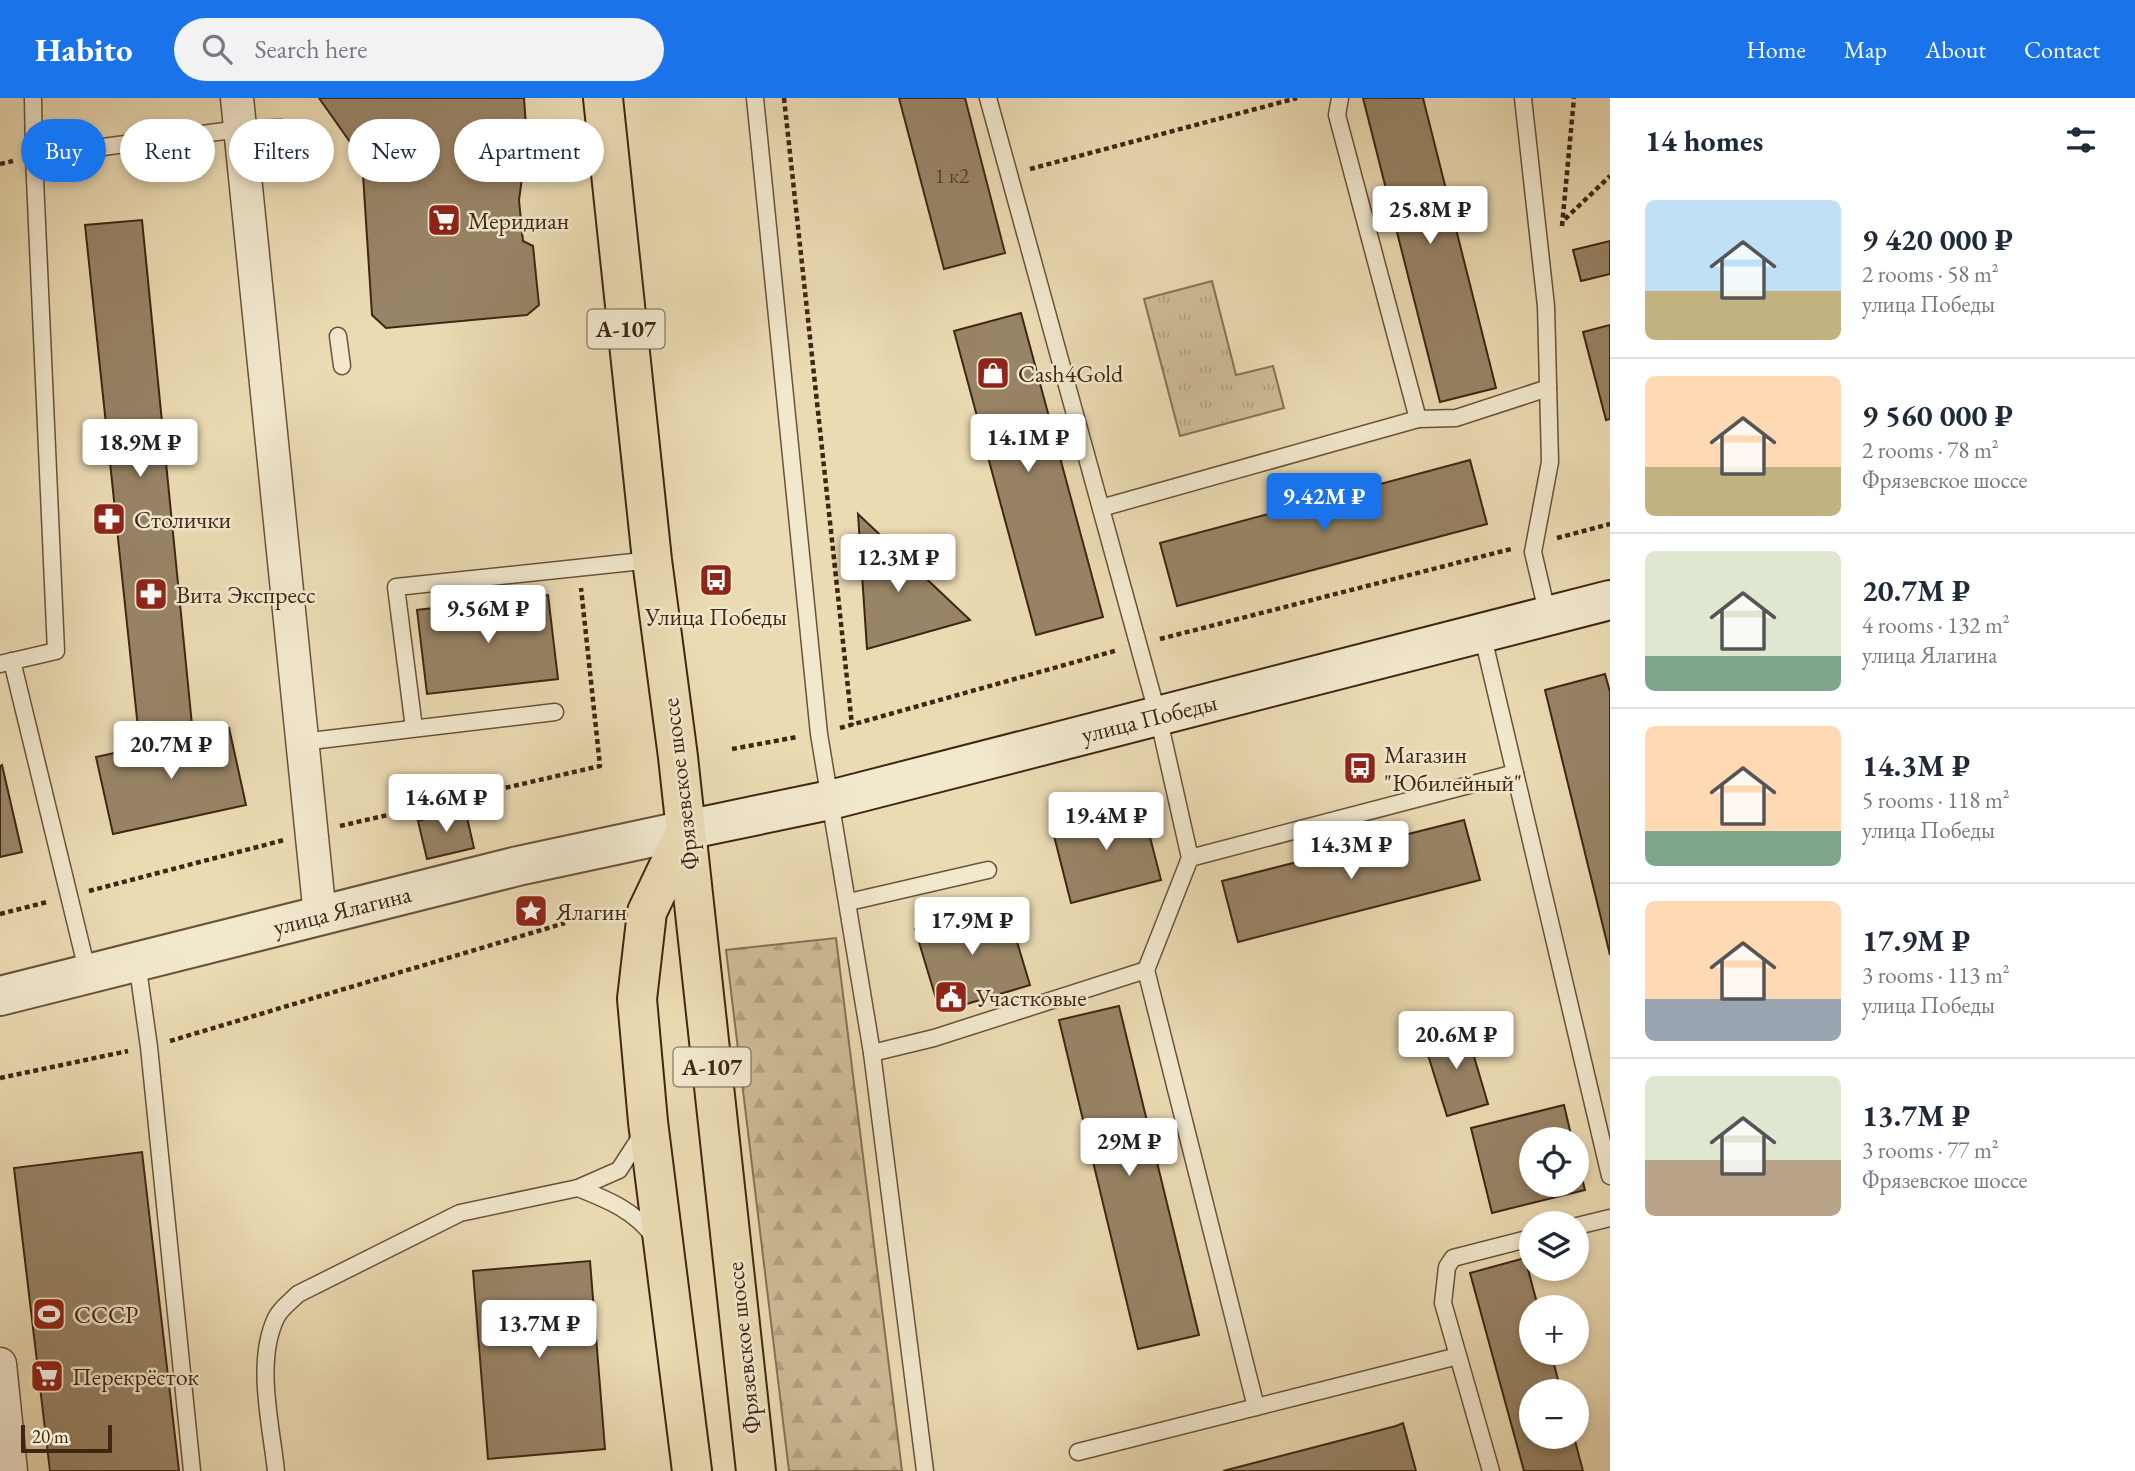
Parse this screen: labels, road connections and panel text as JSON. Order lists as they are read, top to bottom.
{
  "streets": {
    "highway": ["А-107", "Фрязевское шоссе"],
    "main road": ["улица Победы", "улица Ялагина"]
  },
  "crossings": [
    ["улица Победы", "Фрязевское шоссе"],
    ["улица Победы", "улица Ялагина"],
    ["Фрязевское шоссе", "улица Ялагина"]
  ],
  "places": {
    "supermarket": ["Меридиан", "Перекрёсток"],
    "shop": ["Cash4Gold"],
    "pharmacy": ["Столички", "Вита Экспресс"],
    "bus stop": ["Улица Победы", "Магазин \"Юбилейный\""],
    "place": ["Ялагин"],
    "public building": ["Участковые"],
    "sports": ["СССР"]
  },
  "house_numbers": ["1 к2"],
  "scale_bar": "20 m",
  "page": {
    "header": "Habito",
    "search": "Search here",
    "nav": [
      "Home",
      "Map",
      "About",
      "Contact"
    ],
    "heading": "14 homes",
    "chip": [
      "Buy",
      "Rent",
      "Filters",
      "New",
      "Apartment"
    ],
    "list": [
      {
        "name": "9 420 000 ₽",
        "note": "2 rooms · 58 m² · улица Победы"
      },
      {
        "name": "9 560 000 ₽",
        "note": "2 rooms · 78 m² · Фрязевское шоссе"
      },
      {
        "name": "20.7M ₽",
        "note": "4 rooms · 132 m² · улица Ялагина"
      },
      {
        "name": "14.3M ₽",
        "note": "5 rooms · 118 m² · улица Победы"
      },
      {
        "name": "17.9M ₽",
        "note": "3 rooms · 113 m² · улица Победы"
      },
      {
        "name": "13.7M ₽",
        "note": "3 rooms · 77 m² · Фрязевское шоссе"
      }
    ],
    "price": [
      "25.8M ₽",
      "14.1M ₽",
      "18.9M ₽",
      "9.42M ₽",
      "12.3M ₽",
      "9.56M ₽",
      "20.7M ₽",
      "14.6M ₽",
      "19.4M ₽",
      "14.3M ₽",
      "17.9M ₽",
      "20.6M ₽",
      "29M ₽",
      "13.7M ₽"
    ],
    "map_buttons": ["+", "−"],
    "scale": "20 m"
  }
}
